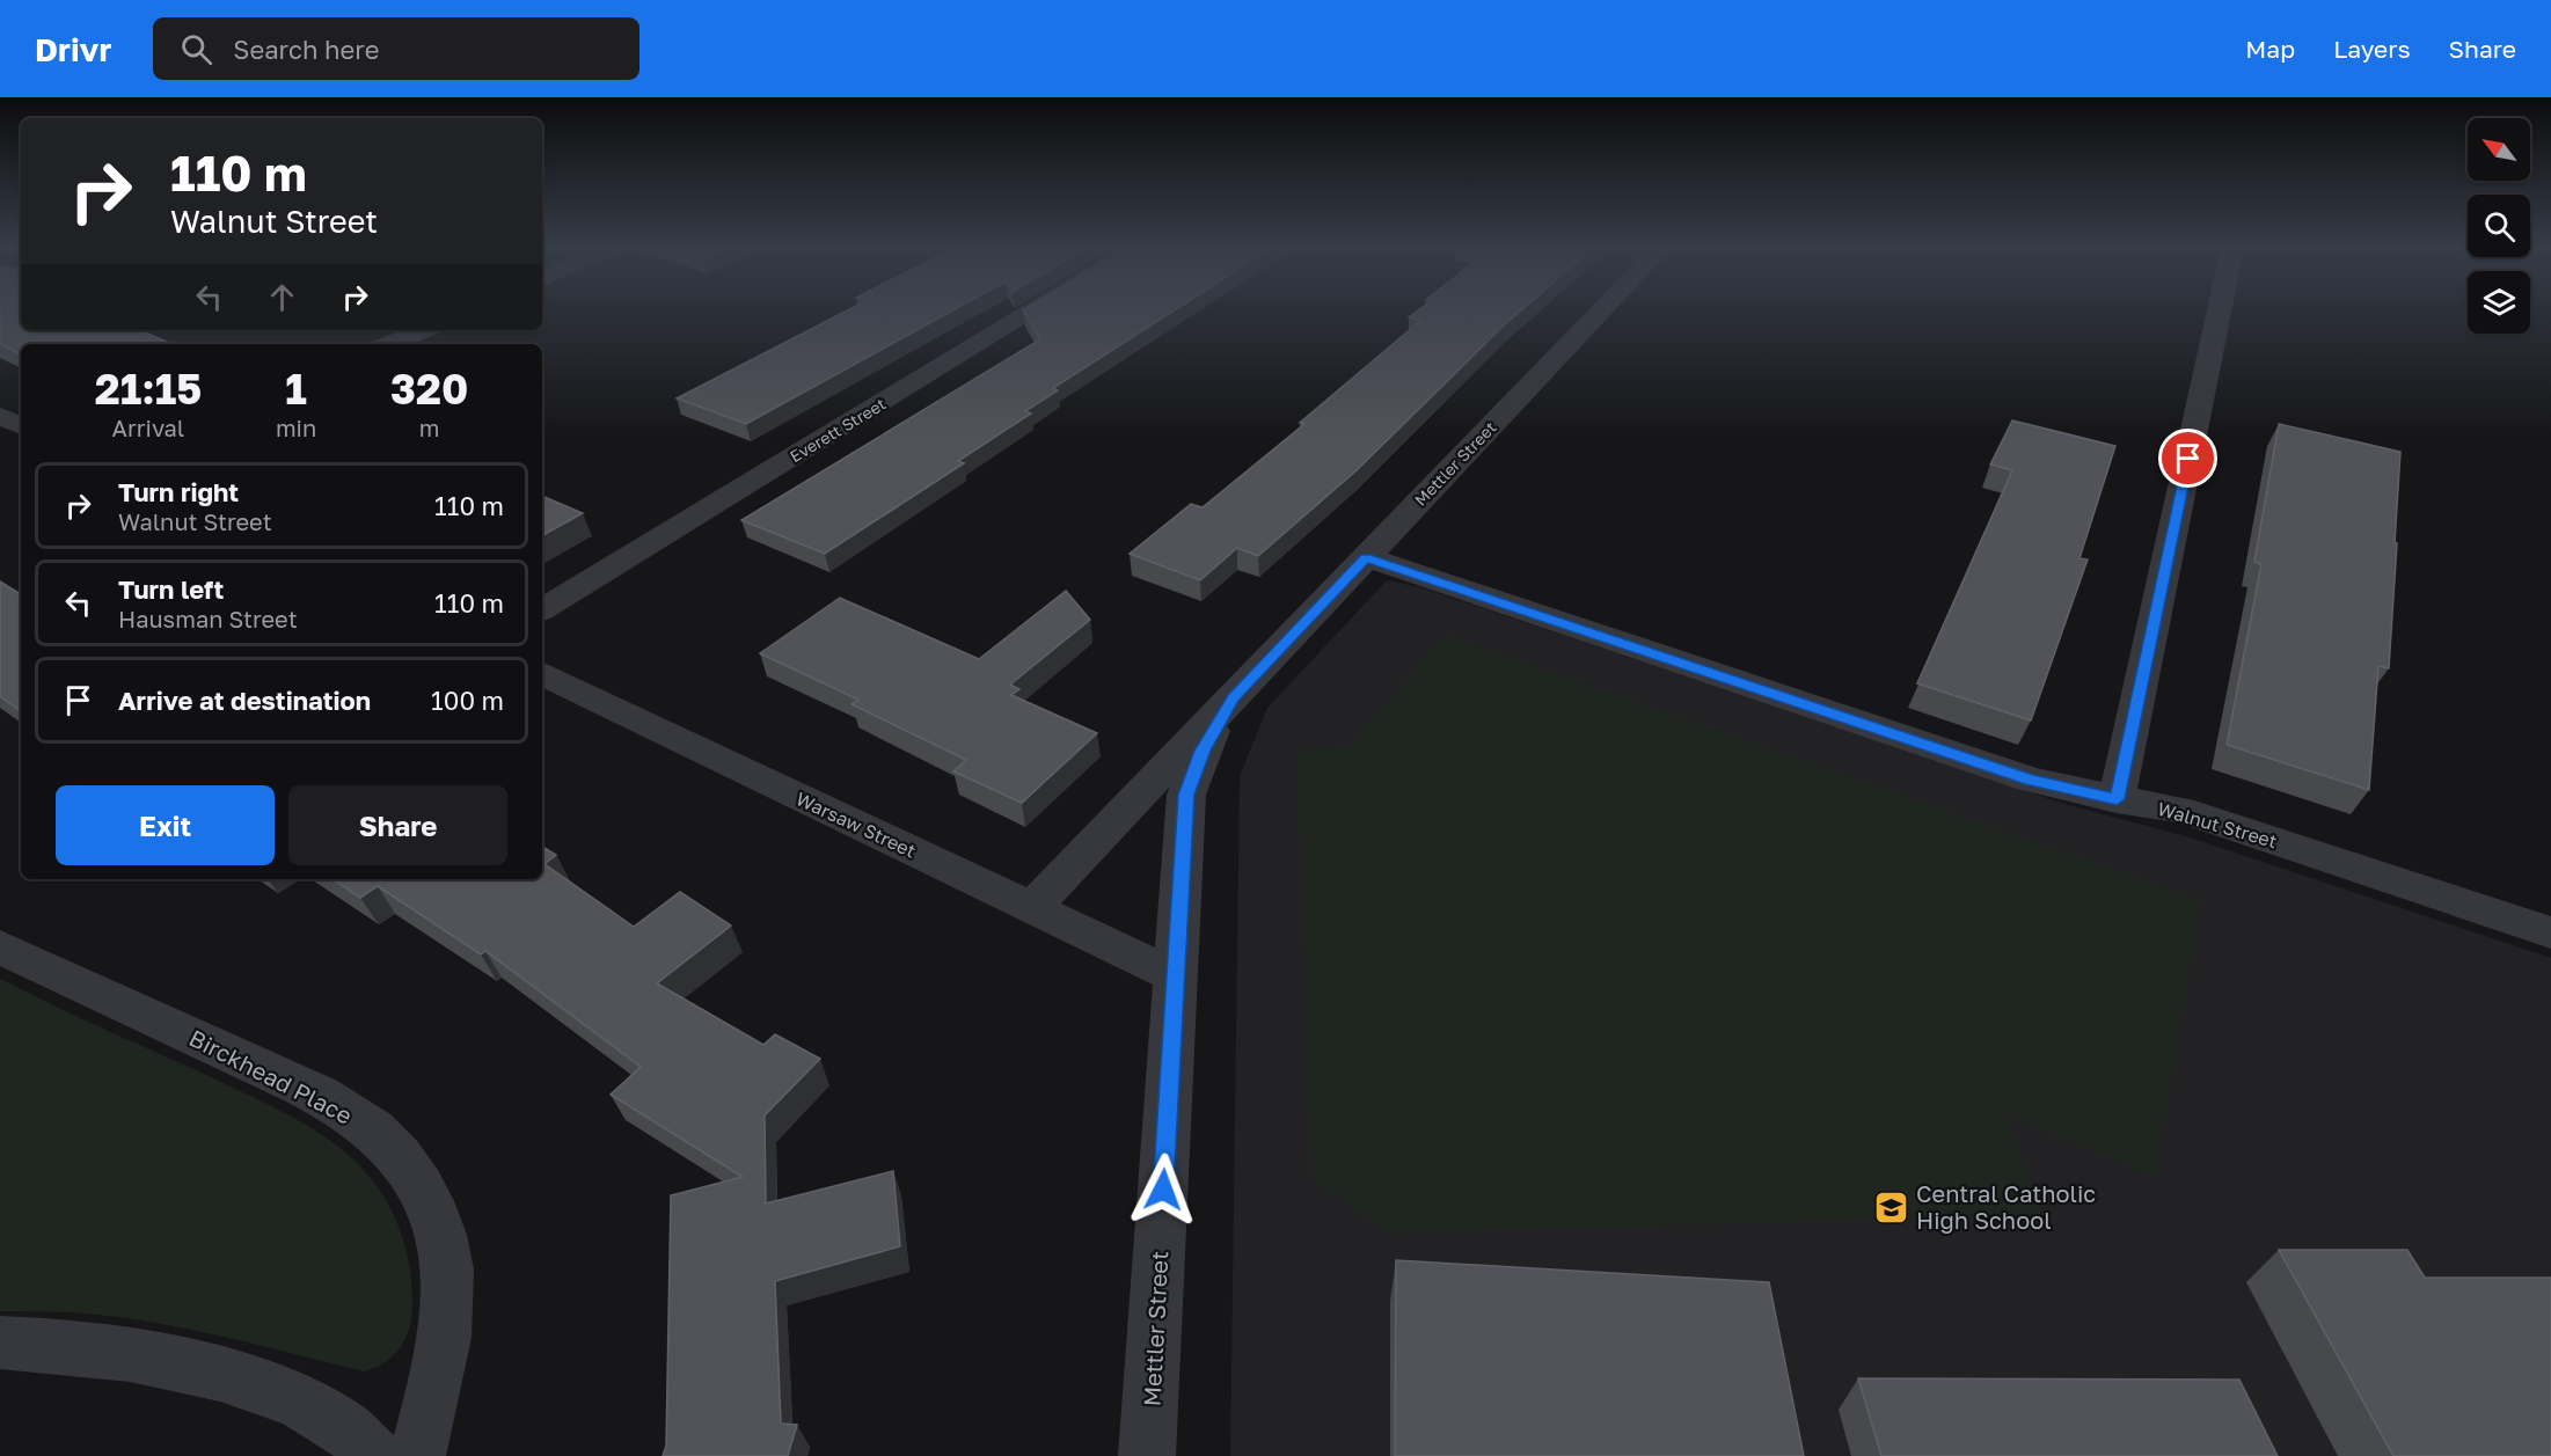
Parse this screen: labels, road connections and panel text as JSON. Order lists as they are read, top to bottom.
{
  "streets": {
    "street": [
      "Everett Street",
      "Mettler Street",
      "Warsaw Street",
      "Walnut Street",
      "Birckhead Place"
    ]
  },
  "crossings": [
    ["Mettler Street", "Warsaw Street"],
    ["Mettler Street", "Walnut Street"]
  ],
  "places": {
    "school or university": ["Central Catholic High School"]
  },
  "north": "top left",
  "page": {
    "header": "Drivr",
    "search": "Search here",
    "nav": ["Map", "Layers", "Share"],
    "turn": ["110 m", "Walnut Street"],
    "eta": [
      "21:15",
      "Arrival",
      "1",
      "min",
      "320",
      "m"
    ],
    "list": [
      {
        "name": "Turn right",
        "note": "Walnut Street",
        "value": "110 m"
      },
      {
        "name": "Turn left",
        "note": "Hausman Street",
        "value": "110 m"
      },
      {
        "name": "Arrive at destination",
        "value": "100 m"
      }
    ],
    "buttons": ["Exit", "Share"]
  }
}
